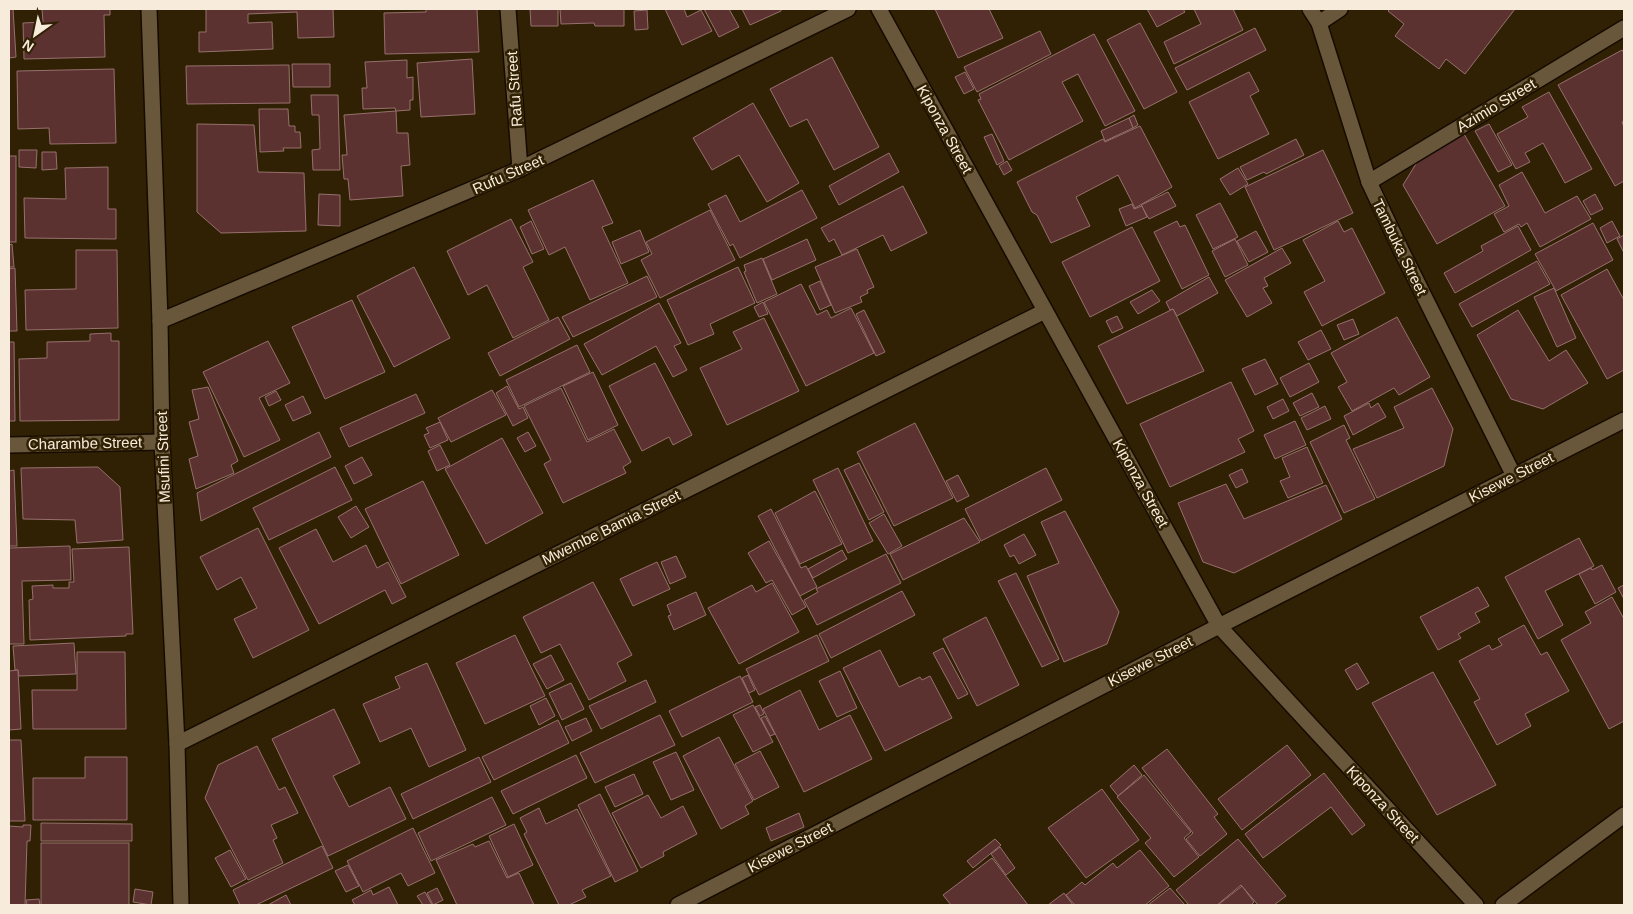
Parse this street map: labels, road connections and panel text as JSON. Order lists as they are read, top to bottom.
{
  "streets": {
    "street": [
      "Rafu Street",
      "Azimio Street",
      "Kiponza Street",
      "Rufu Street",
      "Tambuka Street",
      "Charambe Street",
      "Msufini Street",
      "Kisewe Street",
      "Mwembe Bamia Street"
    ]
  },
  "crossings": [
    ["Rafu Street", "Rufu Street"],
    ["Azimio Street", "Tambuka Street"],
    ["Kiponza Street", "Kisewe Street"],
    ["Kiponza Street", "Mwembe Bamia Street"],
    ["Rufu Street", "Msufini Street"],
    ["Tambuka Street", "Kisewe Street"],
    ["Charambe Street", "Msufini Street"],
    ["Msufini Street", "Mwembe Bamia Street"]
  ],
  "north": "bottom left"
}
